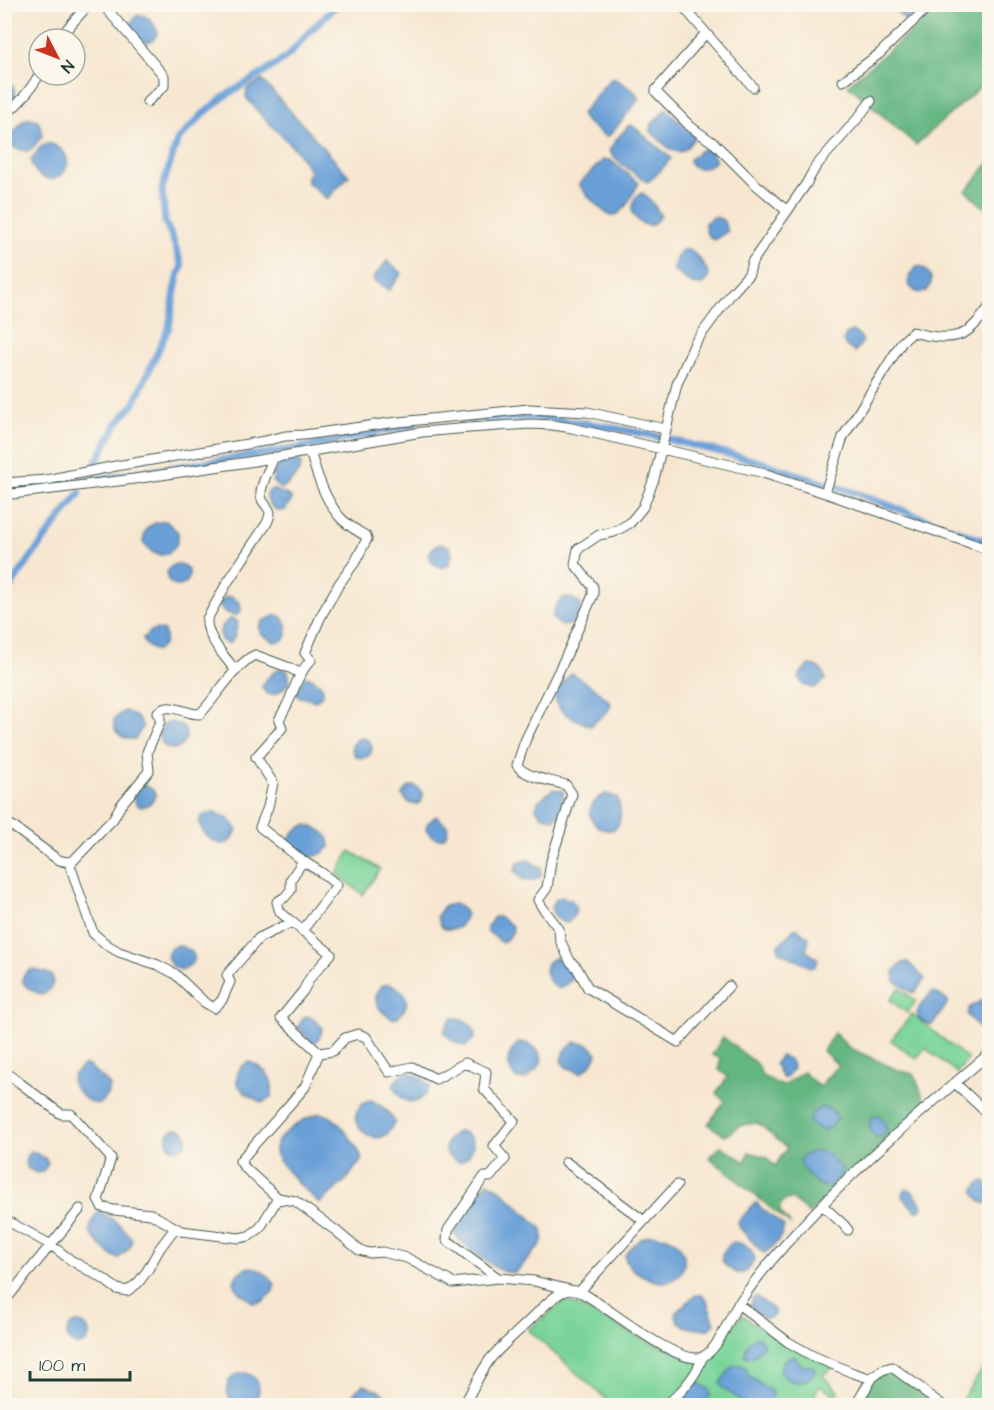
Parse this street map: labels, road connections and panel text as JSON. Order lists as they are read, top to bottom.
{
  "scale_bar": "100 m",
  "north": "bottom right"
}
